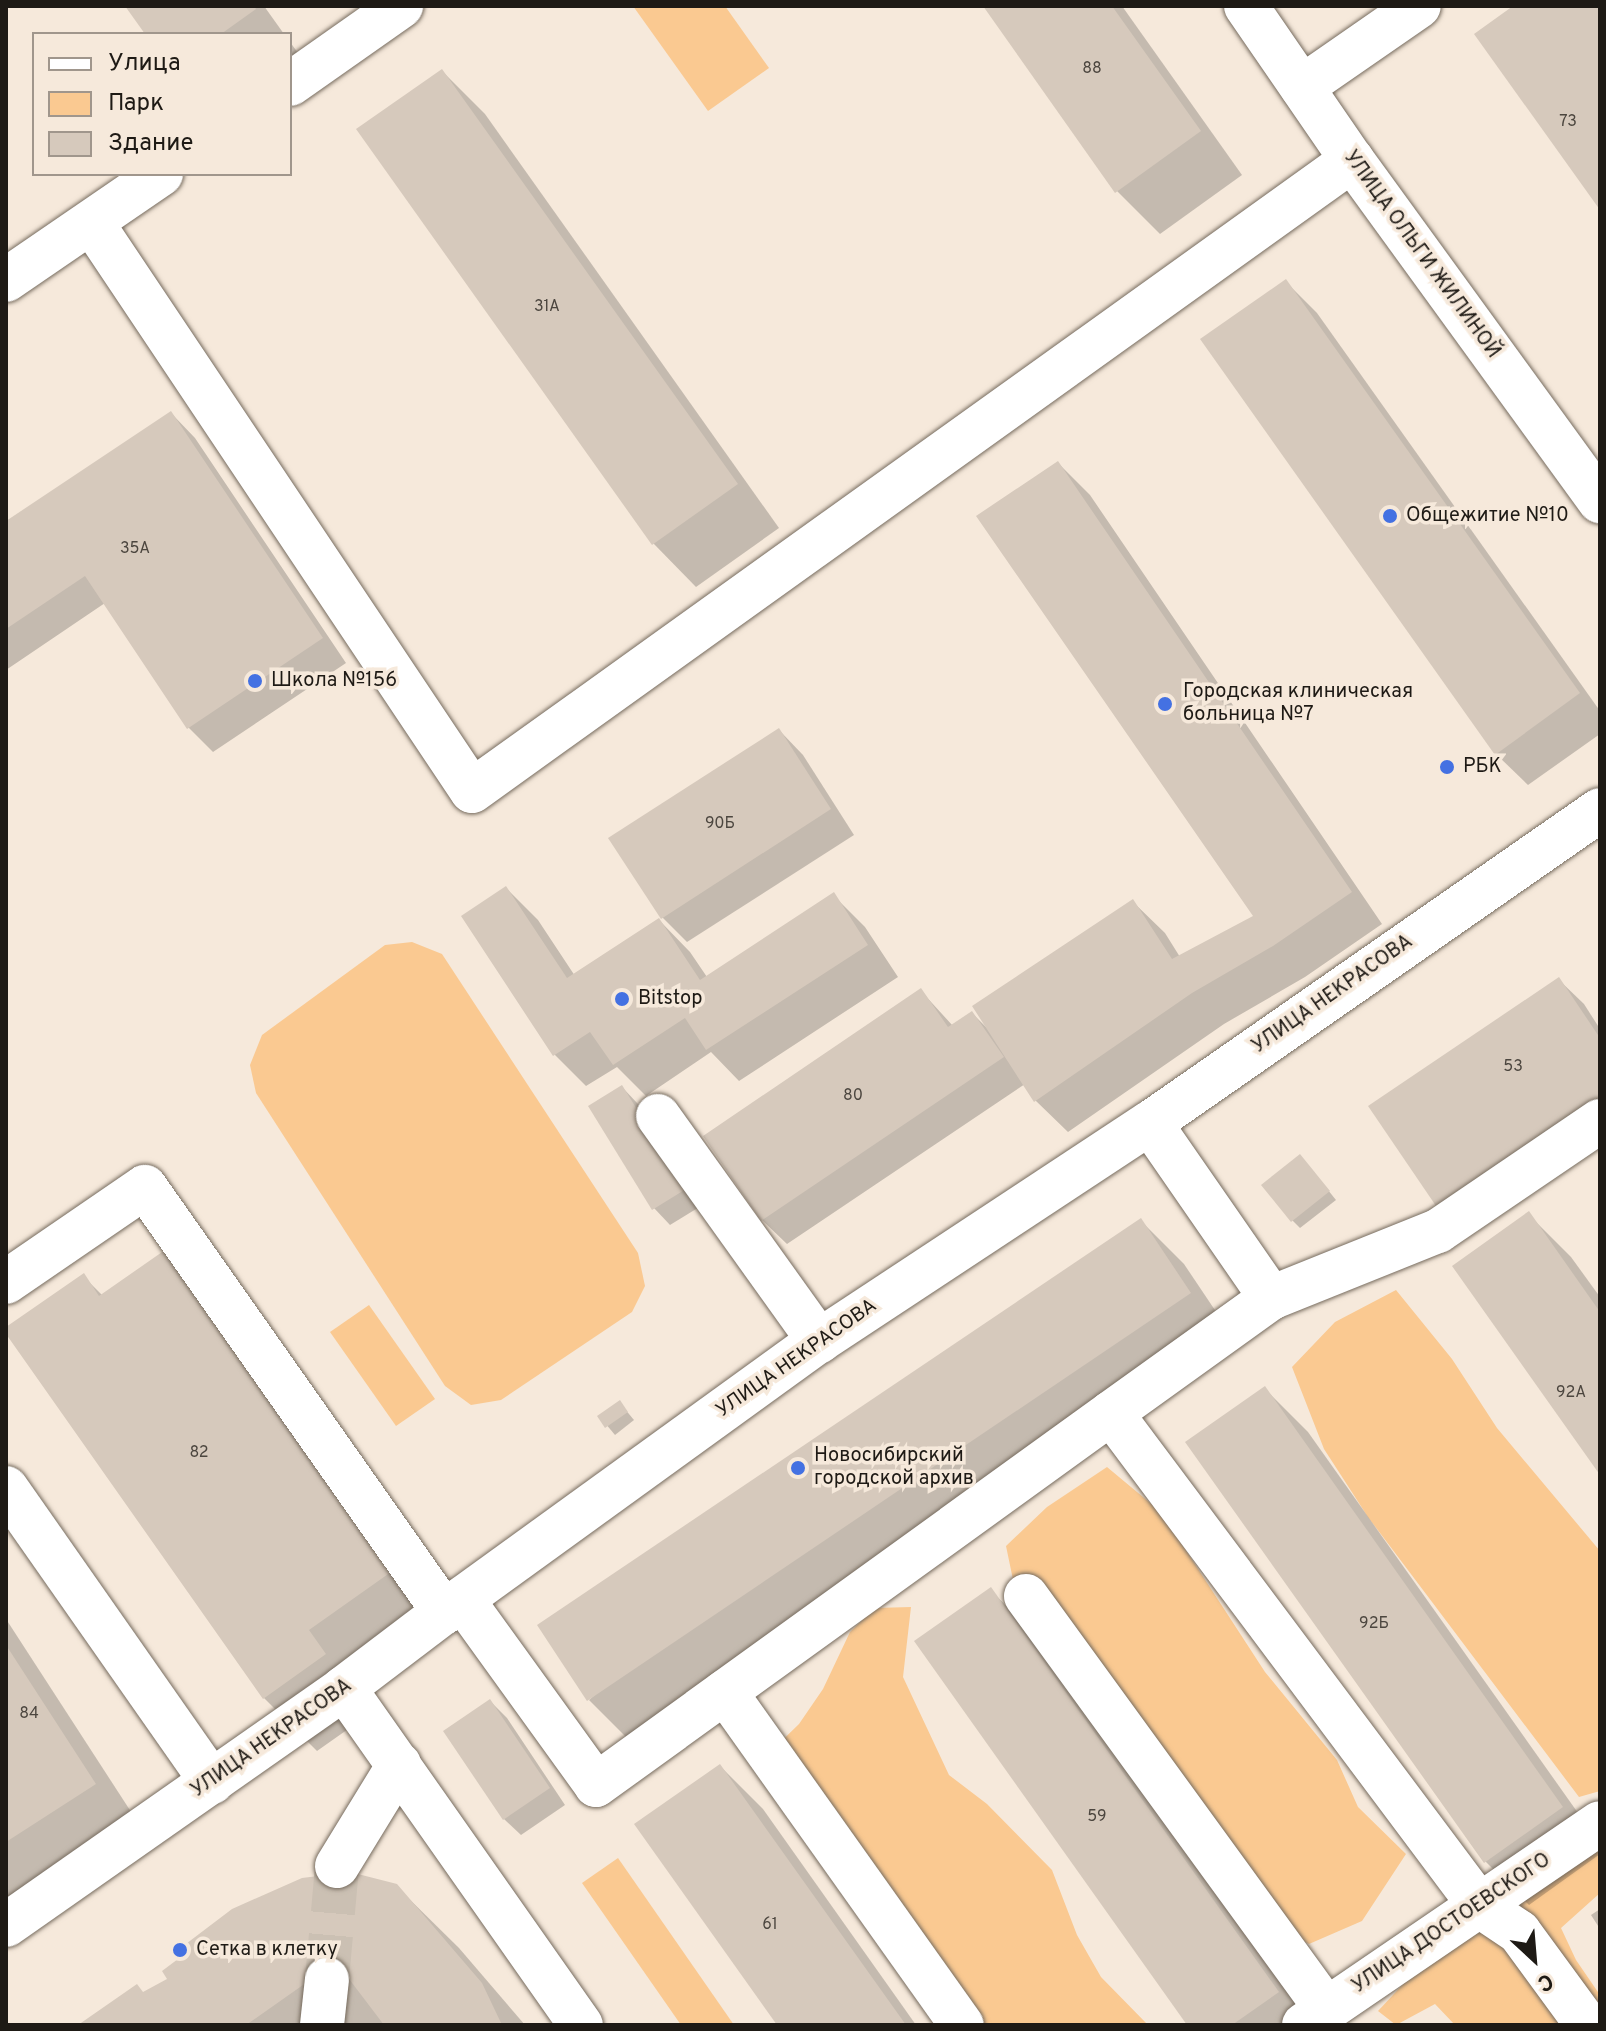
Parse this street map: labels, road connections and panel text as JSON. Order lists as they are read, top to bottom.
{
  "streets": {
    "street": ["УЛИЦА ОЛЬГИ ЖИЛИНОЙ", "УЛИЦА НЕКРАСОВА", "УЛИЦА ДОСТОЕВСКОГО"]
  },
  "places": [
    "Общежитие №10",
    "Школа №156",
    "Городская клиническая больница №7",
    "РБК",
    "Bitstop",
    "Новосибирский городской архив",
    "Сетка в клетку"
  ],
  "house_numbers": [
    "88",
    "73",
    "31А",
    "35А",
    "90Б",
    "53",
    "80",
    "92А",
    "82",
    "92Б",
    "84",
    "59",
    "61"
  ],
  "legend": ["Улица", "Парк", "Здание"],
  "north": "bottom right"
}
